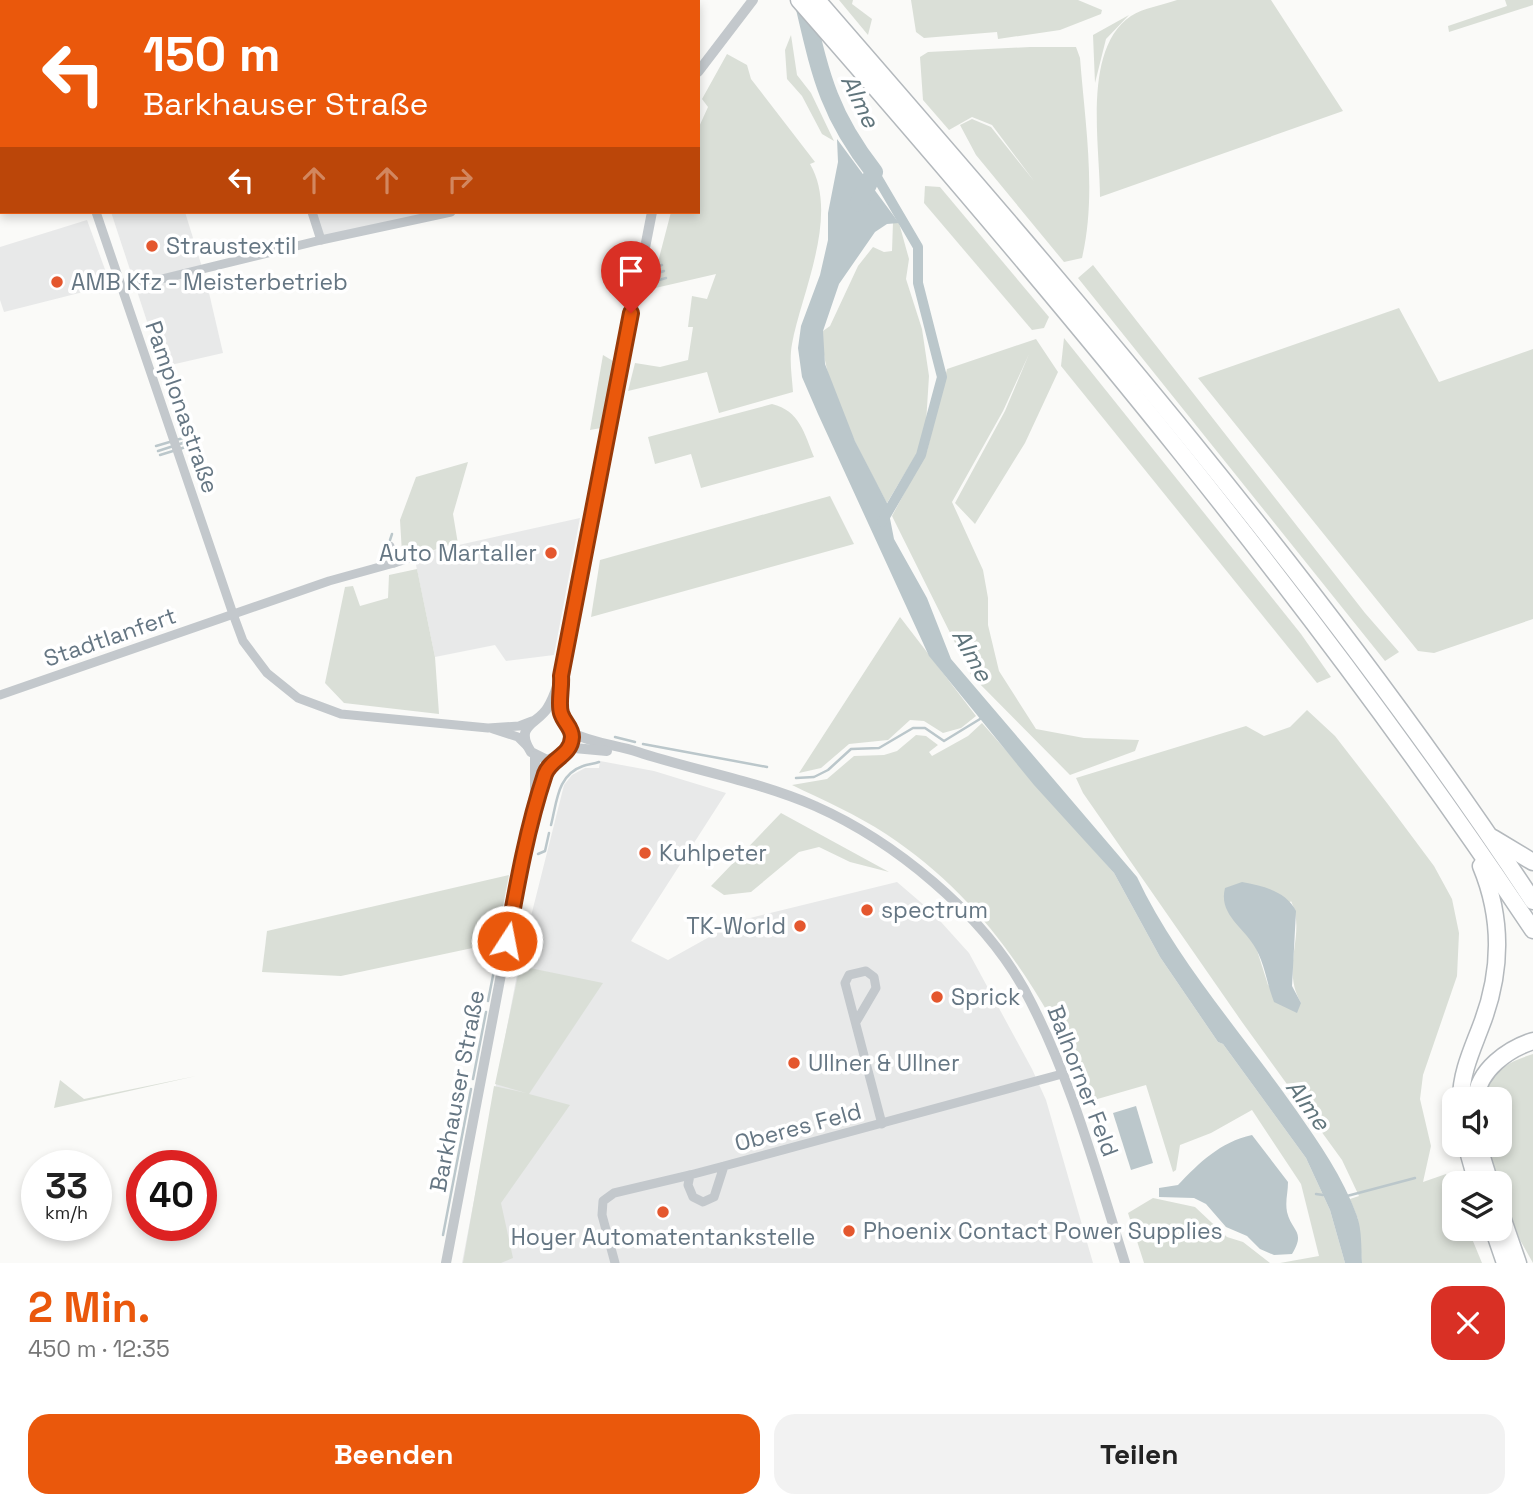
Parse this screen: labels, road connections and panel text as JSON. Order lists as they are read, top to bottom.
{
  "streets": {
    "street": [
      "Pamplonastraße",
      "Stadtlanfert",
      "Balhorner Feld",
      "Barkhauser Straße",
      "Oberes Feld"
    ]
  },
  "crossings": [
    ["Pamplonastraße", "Stadtlanfert"],
    ["Balhorner Feld", "Barkhauser Straße"],
    ["Balhorner Feld", "Oberes Feld"]
  ],
  "water": ["Alme"],
  "places": [
    "Straustextil",
    "AMB Kfz - Meisterbetrieb",
    "Auto Martaller",
    "Kuhlpeter",
    "spectrum",
    "TK-World",
    "Sprick",
    "Ullner & Ullner",
    "Hoyer Automatentankstelle",
    "Phoenix Contact Power Supplies"
  ],
  "page": {
    "turn": ["150 m", "Barkhauser Straße"],
    "speed": "33 km/h",
    "limit": "40",
    "heading": ["2 Min.", "450 m · 12:35"],
    "buttons": ["Beenden", "Teilen"]
  }
}
